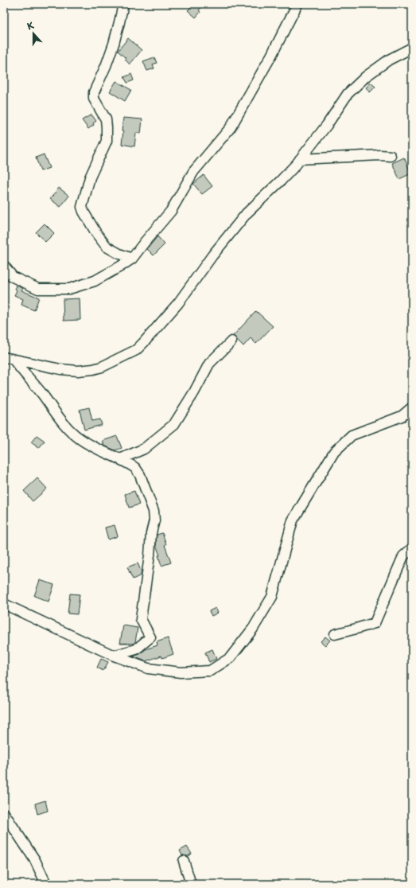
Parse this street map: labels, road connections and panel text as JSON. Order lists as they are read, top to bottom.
{
  "north": "top"
}
